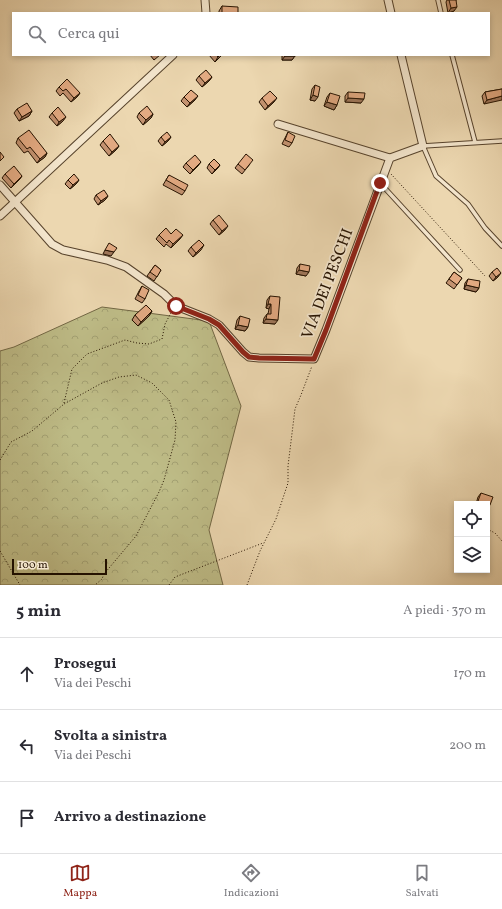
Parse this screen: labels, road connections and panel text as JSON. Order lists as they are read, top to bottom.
{
  "streets": {
    "street": ["VIA DEI PESCHI"]
  },
  "scale_bar": "100 m",
  "page": {
    "search": "Cerca qui",
    "scale": "100 m",
    "heading": ["5 min", "A piedi · 370 m"],
    "list": [
      ["Prosegui", "Via dei Peschi", "170 m"],
      ["Svolta a sinistra", "Via dei Peschi", "200 m"],
      "Arrivo a destinazione"
    ],
    "nav": ["Mappa", "Indicazioni", "Salvati"]
  }
}
